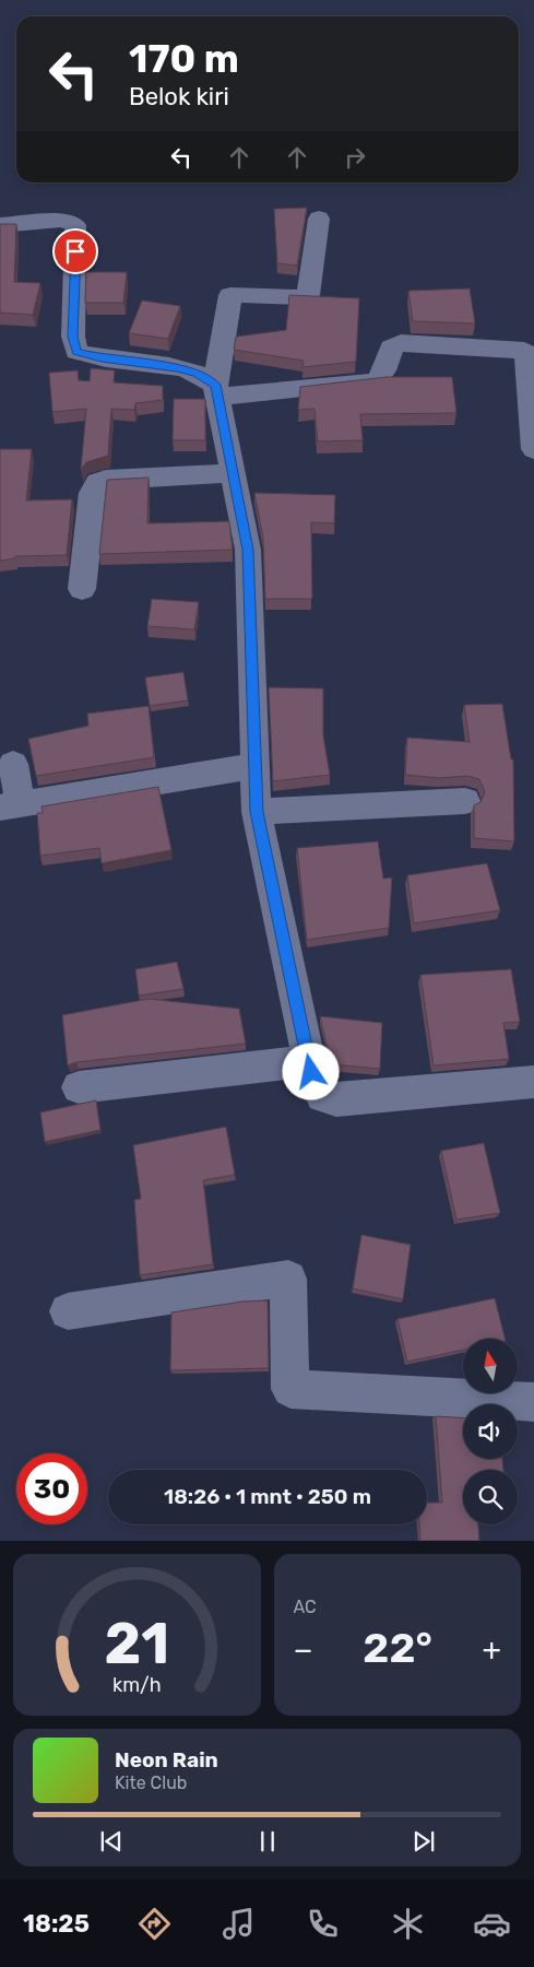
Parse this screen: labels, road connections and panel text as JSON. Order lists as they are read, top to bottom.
{
  "north": "top",
  "page": {
    "turn": ["170 m", "Belok kiri"],
    "limit": "30",
    "trip": "18:26 · 1 mnt · 250 m",
    "tile": "AC",
    "heat": ["−", "22°", "+"],
    "song": ["Neon Rain", "Kite Club"],
    "tabs": "18:25",
    "gauge": ["21", "km/h"]
  }
}
